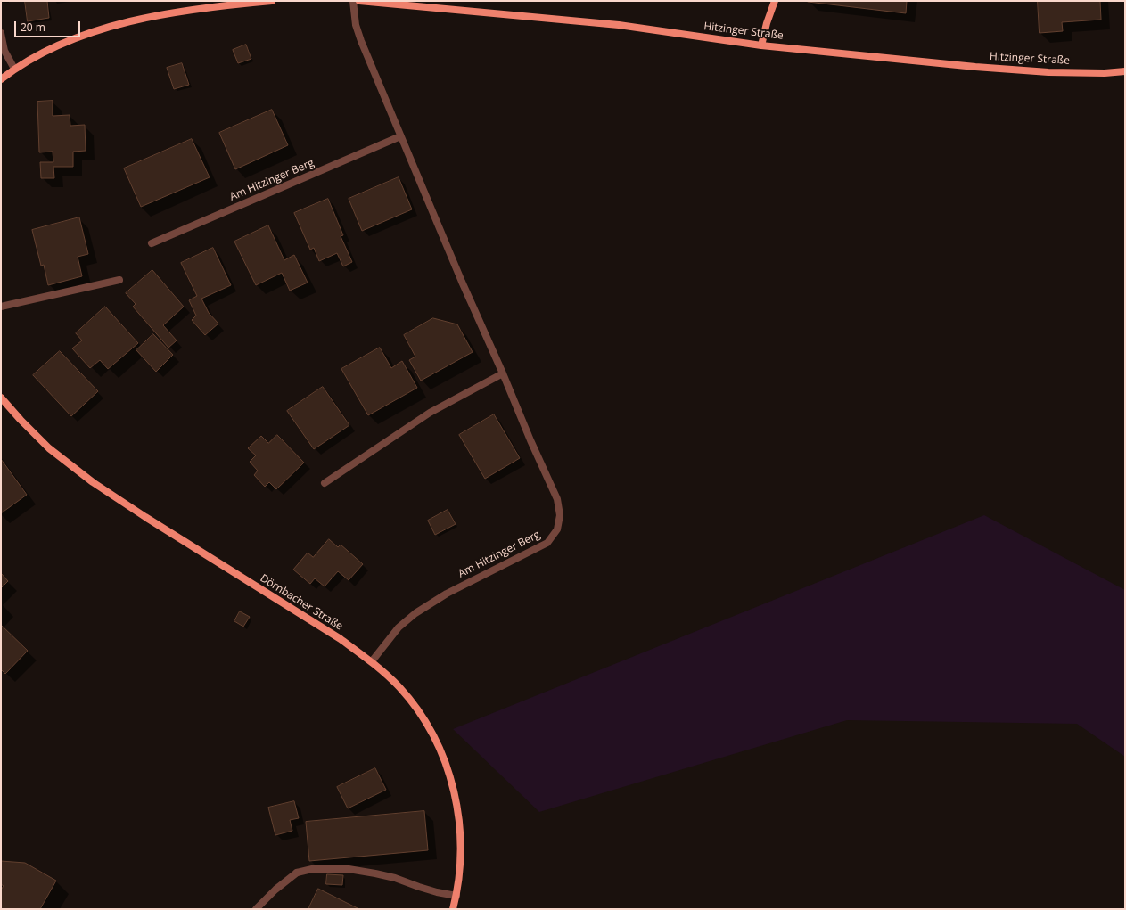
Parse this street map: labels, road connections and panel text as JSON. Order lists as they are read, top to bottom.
{
  "streets": {
    "street": ["Hitzinger Straße", "Am Hitzinger Berg", "Dörnbacher Straße"]
  },
  "crossings": [
    ["Am Hitzinger Berg", "Dörnbacher Straße"]
  ],
  "scale_bar": "20 m"
}
